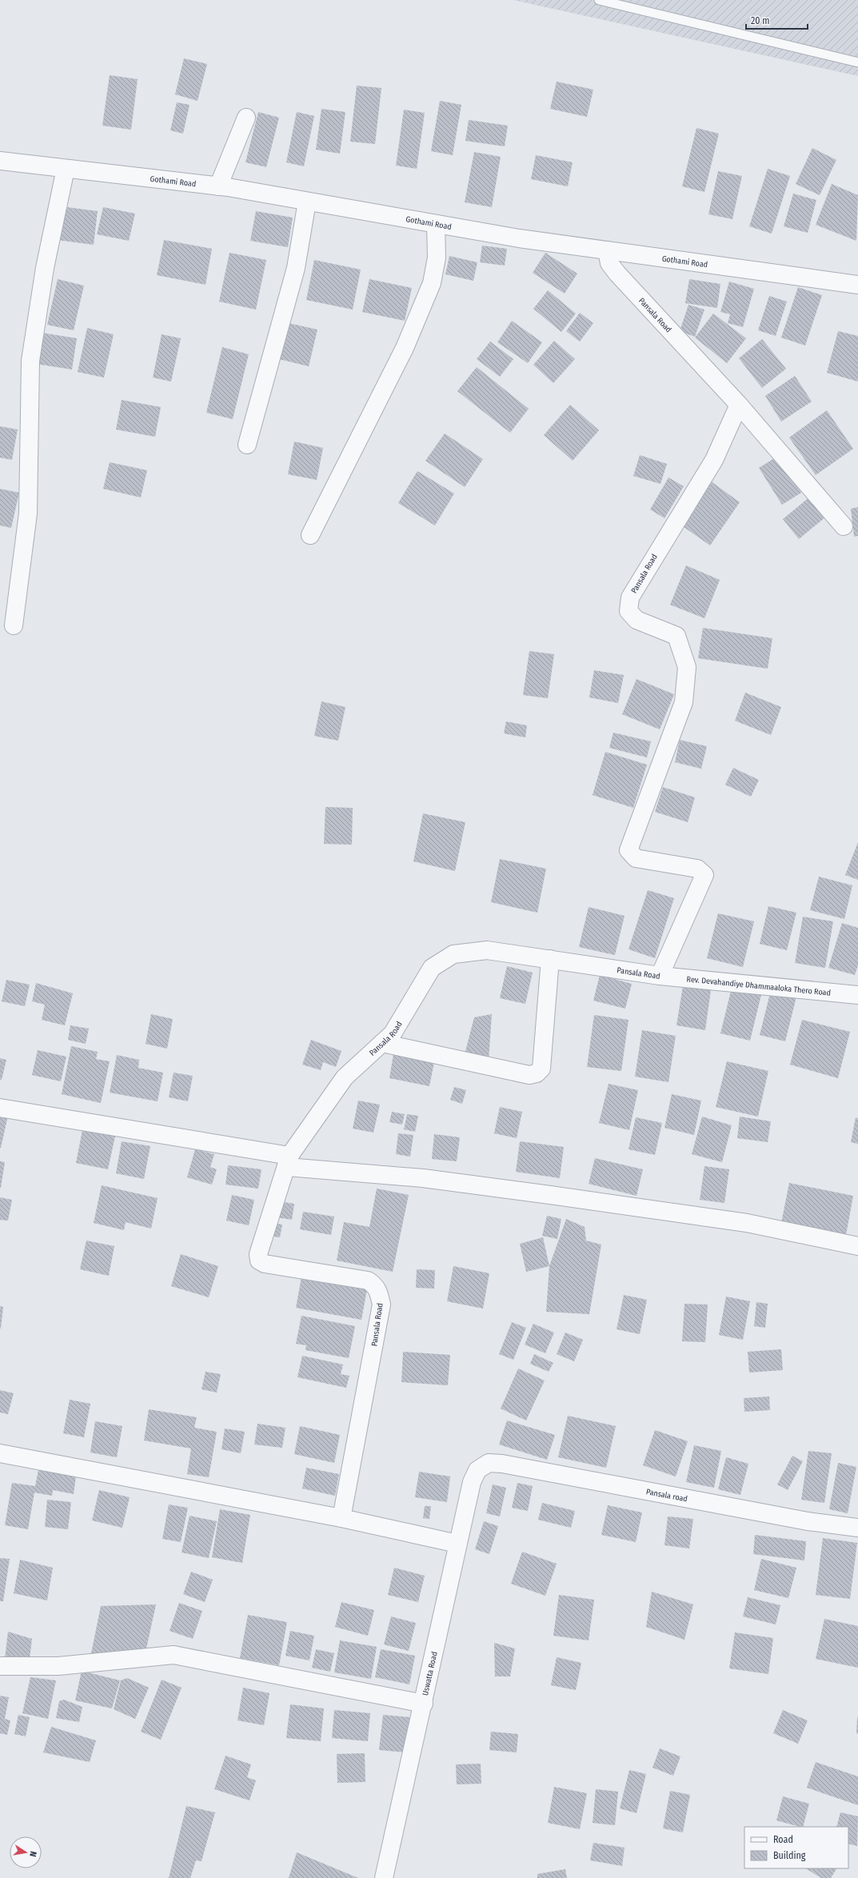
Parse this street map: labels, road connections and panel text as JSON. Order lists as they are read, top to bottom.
{
  "streets": {
    "street": [
      "Gothami Road",
      "Pansala Road",
      "Rev. Devahandiye Dhammaaloka Thero Road",
      "Pansala road",
      "Uswatta Road"
    ]
  },
  "crossings": [
    ["Gothami Road", "Pansala Road"],
    ["Pansala Road", "Rev. Devahandiye Dhammaaloka Thero Road"],
    ["Pansala road", "Uswatta Road"]
  ],
  "legend": ["Road", "Building"],
  "scale_bar": "20 m",
  "north": "right"
}
